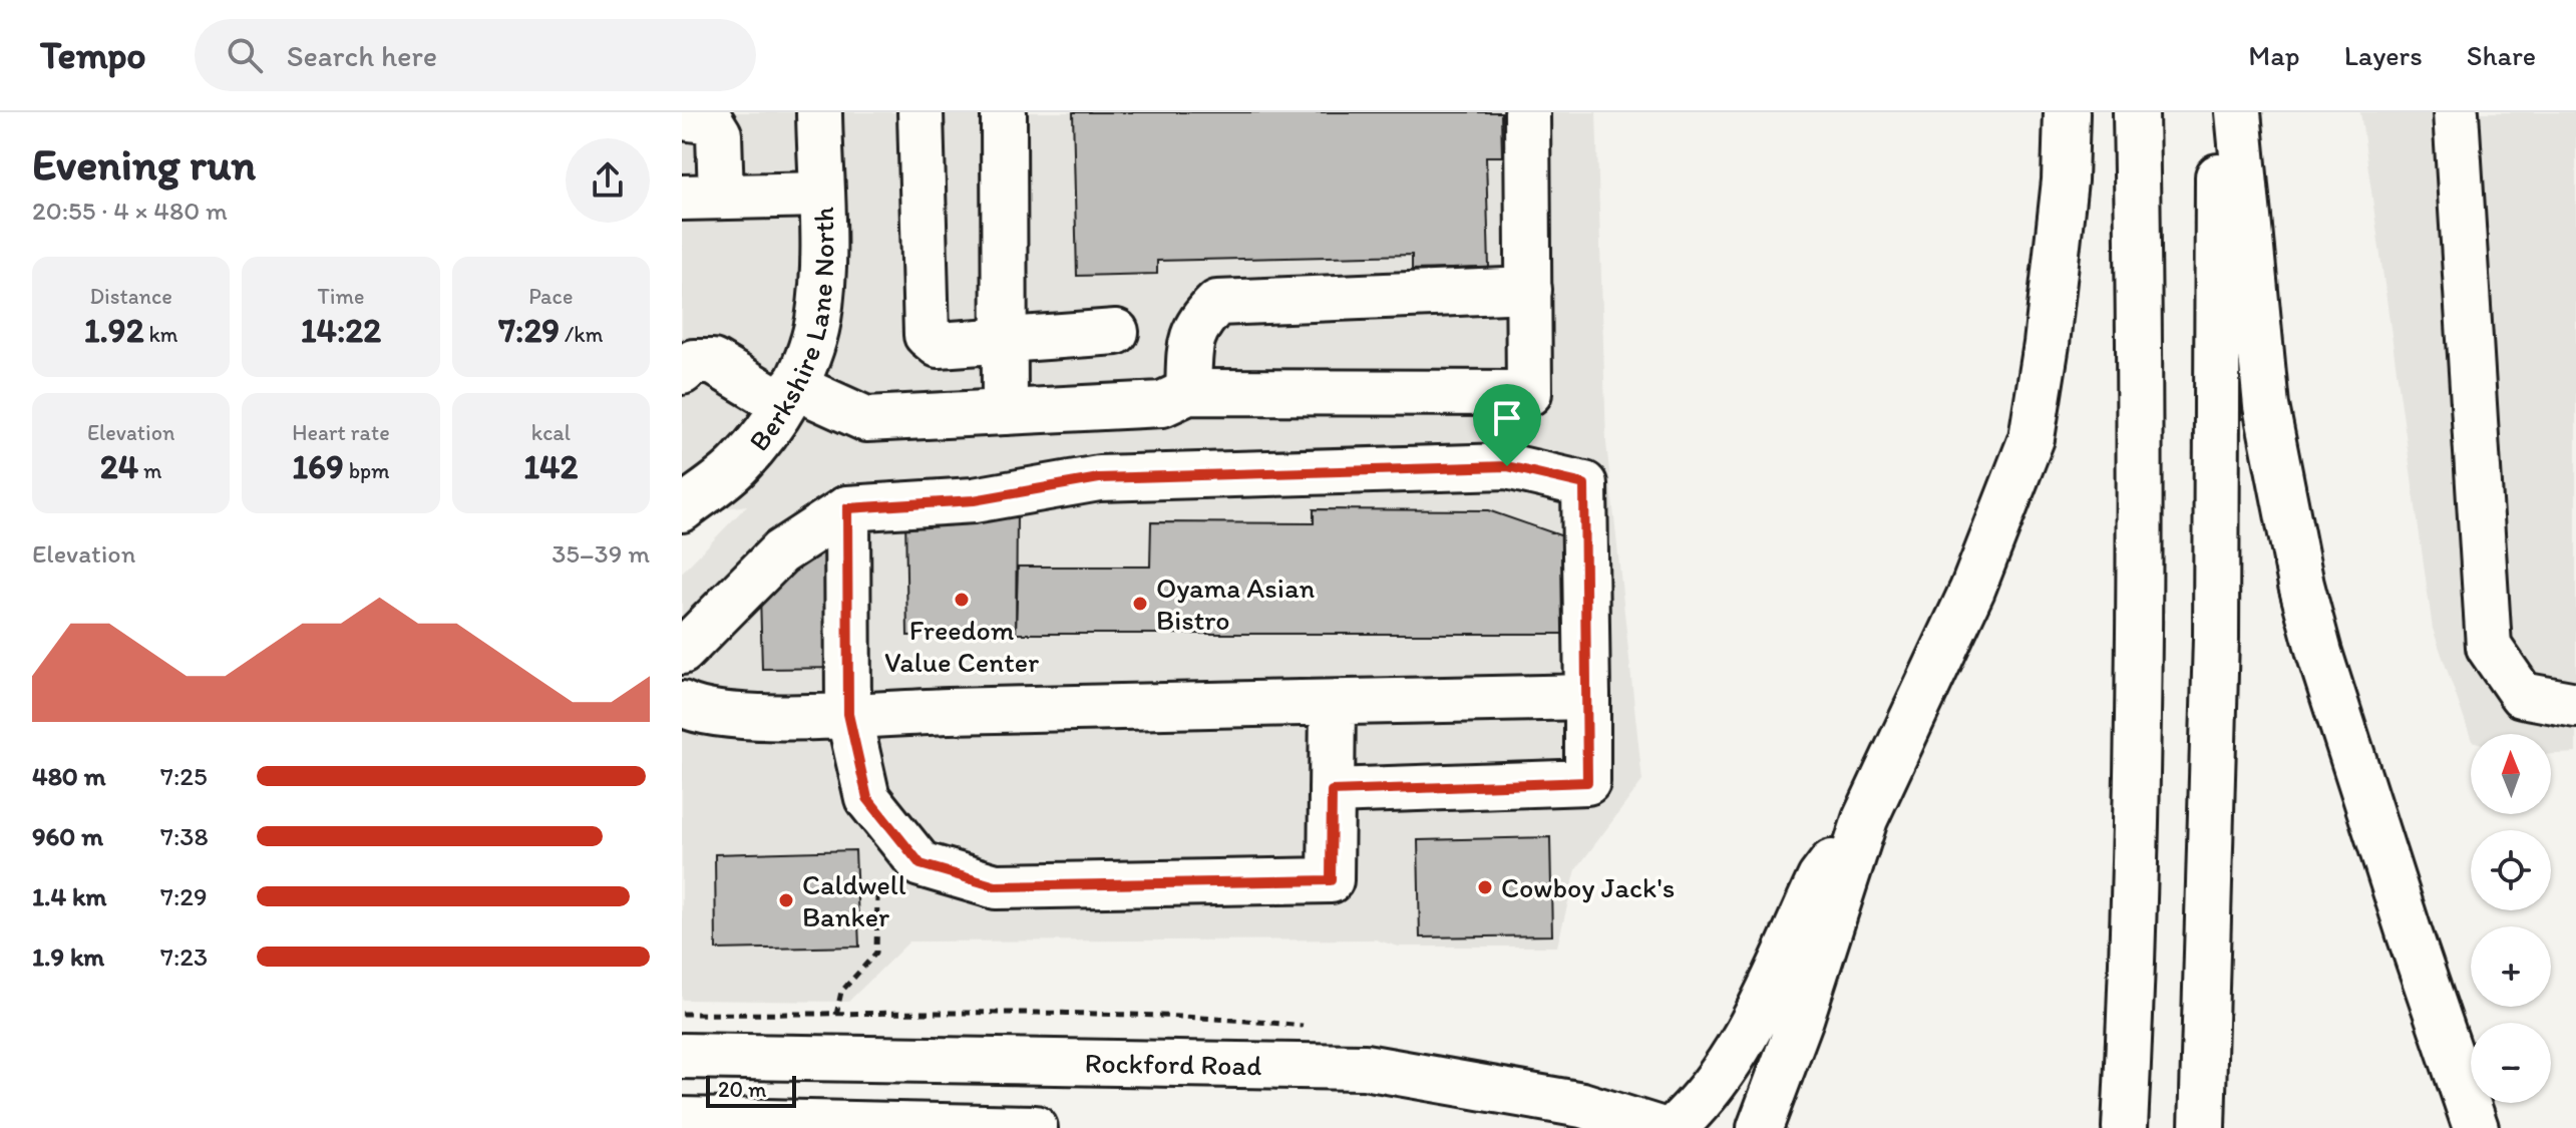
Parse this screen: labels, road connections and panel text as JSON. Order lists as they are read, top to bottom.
{
  "streets": {
    "main road": ["Berkshire Lane North", "Rockford Road"]
  },
  "places": [
    "Freedom Value Center",
    "Oyama Asian Bistro",
    "Cowboy Jack's",
    "Caldwell Banker"
  ],
  "scale_bar": "20 m",
  "north": "top",
  "page": {
    "header": "Tempo",
    "search": "Search here",
    "nav": ["Map", "Layers", "Share"],
    "heading": ["Evening run", "20:55 · 4 × 480 m"],
    "stats": [
      ["Distance", "1.92 km"],
      ["Time", "14:22"],
      ["Pace", "7:29 /km"],
      ["Elevation", "24 m"],
      ["Heart rate", "169 bpm"],
      ["kcal", "142"]
    ],
    "chart": ["Elevation", "35–39 m"],
    "map_buttons": ["+", "−"],
    "list": [
      {
        "name": "480 m",
        "note": "7:25"
      },
      {
        "name": "960 m",
        "note": "7:38"
      },
      {
        "name": "1.4 km",
        "note": "7:29"
      },
      {
        "name": "1.9 km",
        "note": "7:23"
      }
    ],
    "scale": "20 m"
  }
}
